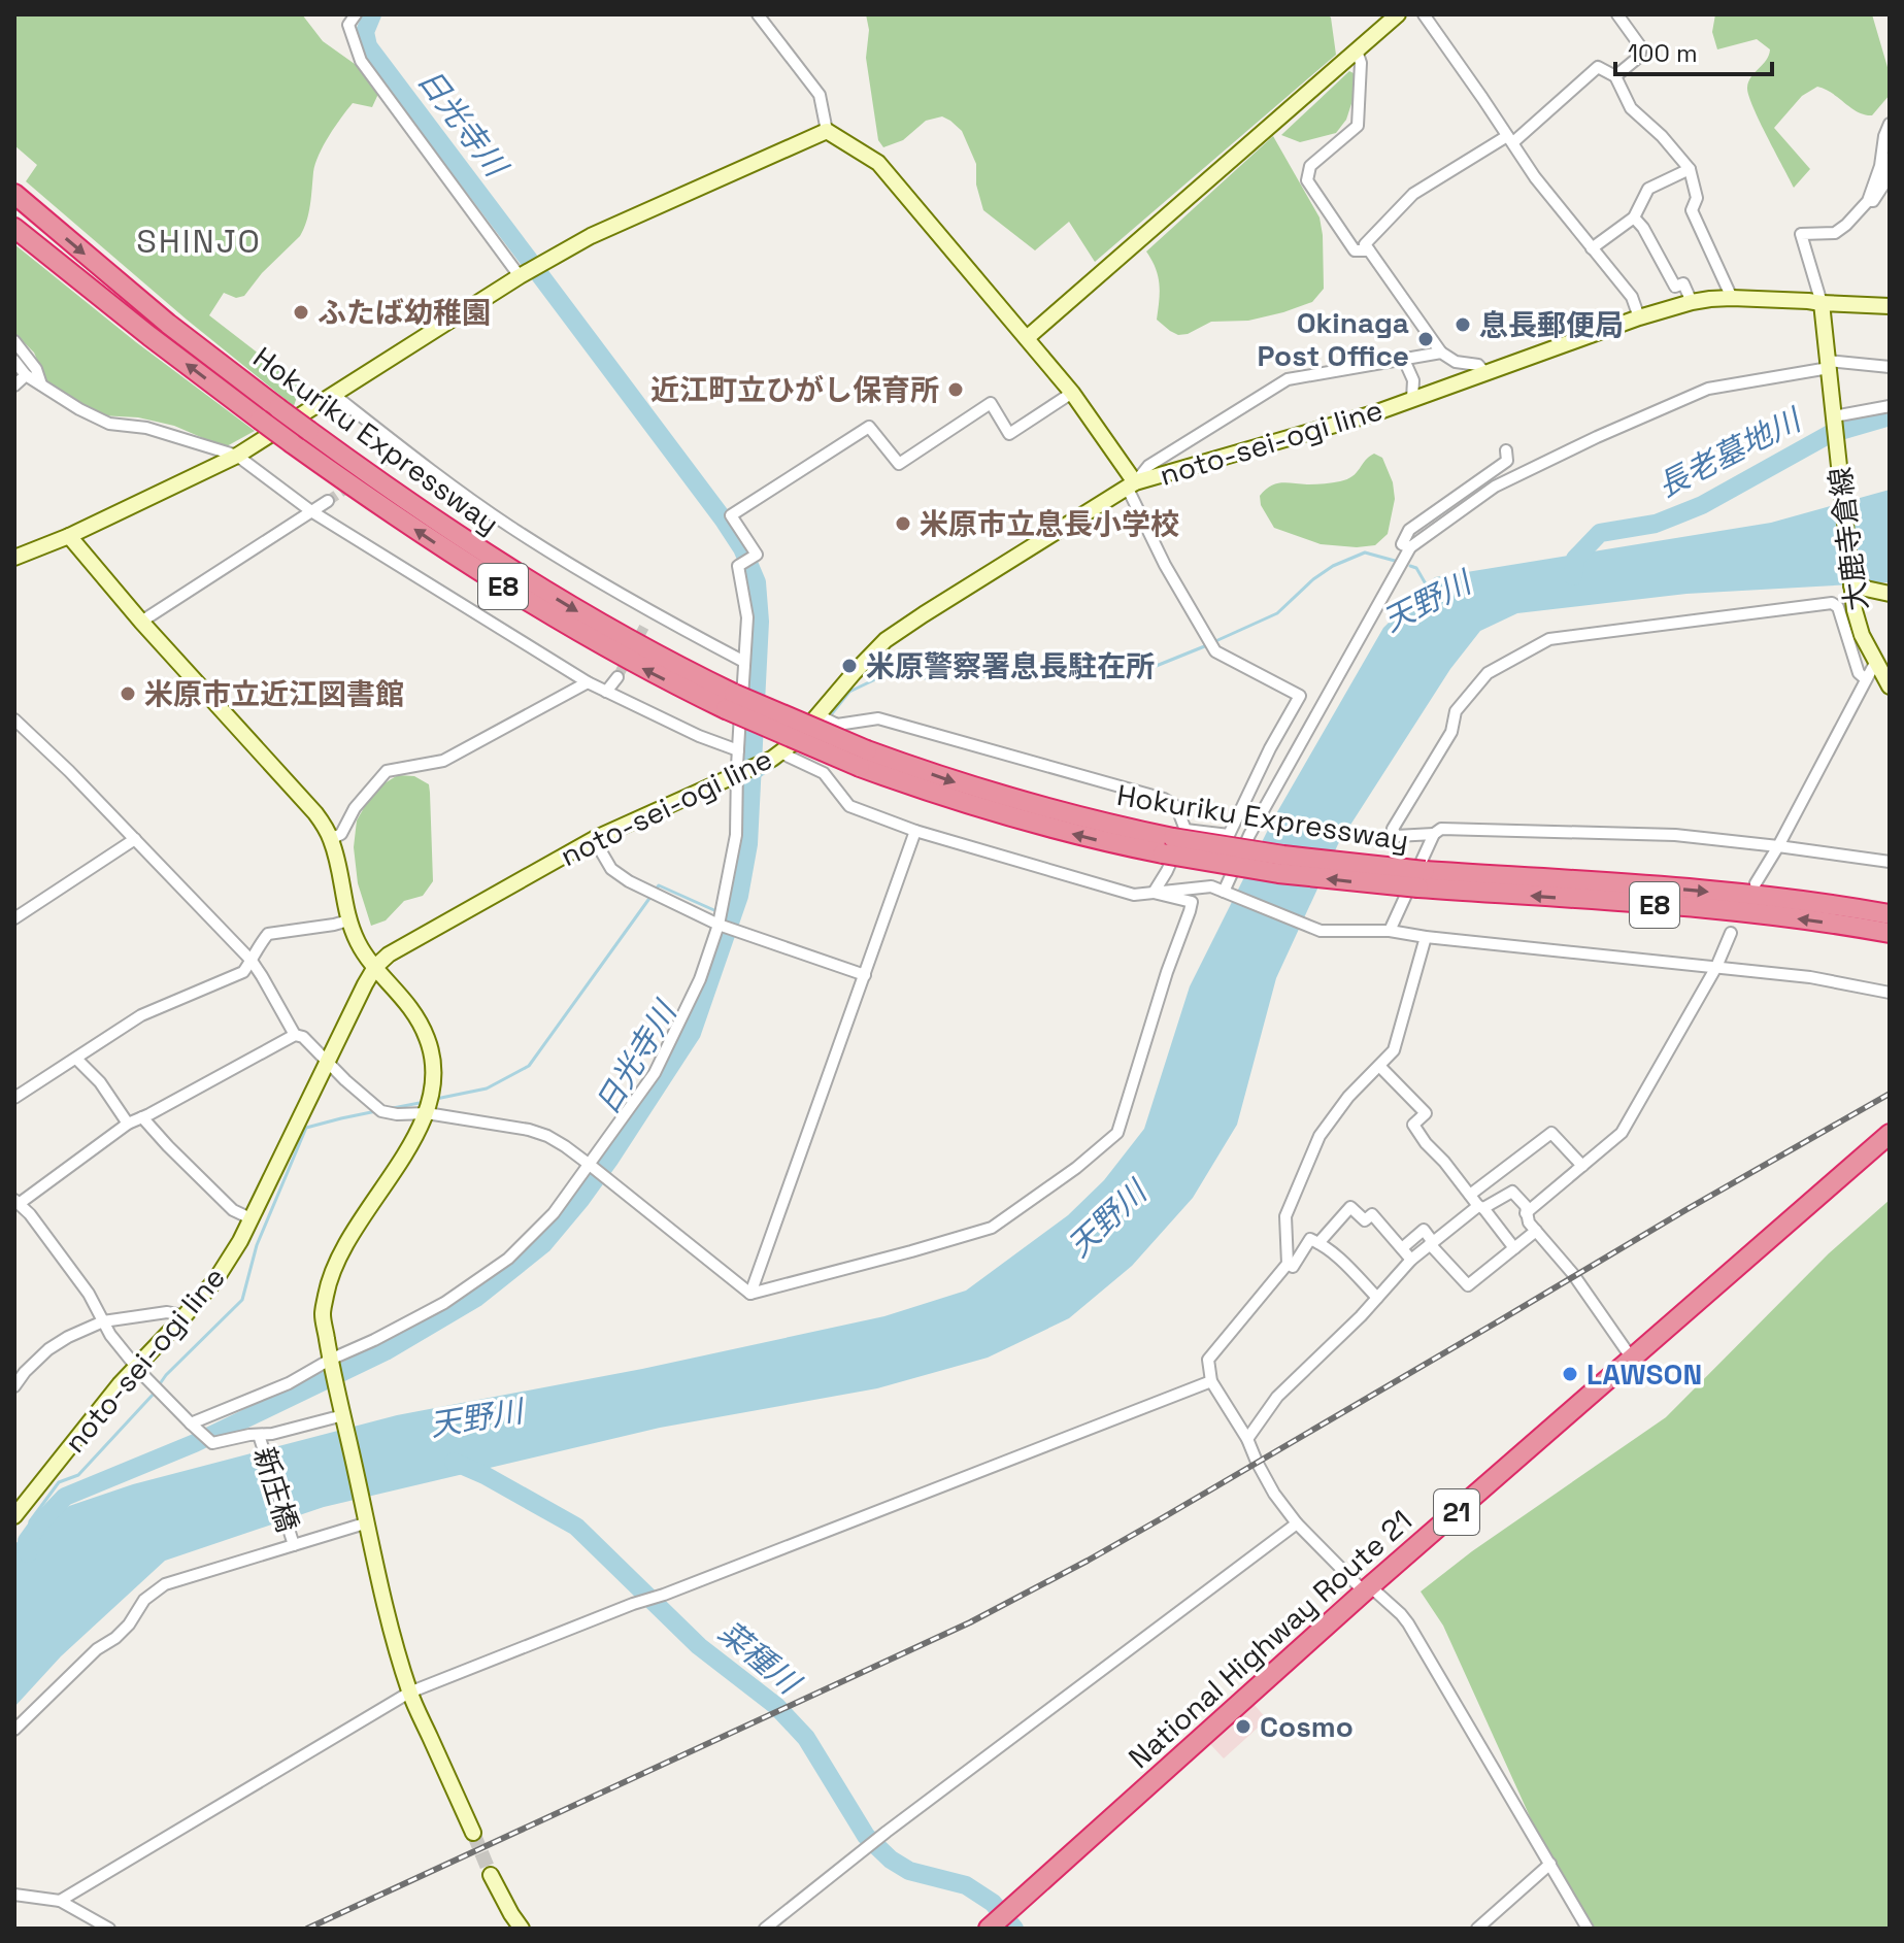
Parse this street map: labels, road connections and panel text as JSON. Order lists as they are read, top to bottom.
{
  "streets": {
    "highway": [
      "Hokuriku Expressway",
      "E8",
      "21",
      "National Highway Route 21"
    ],
    "street": ["noto-sei-ogi line", "大鹿寺倉線", "新庄橋"]
  },
  "crossings": [
    ["noto-sei-ogi line", "大鹿寺倉線"]
  ],
  "districts": ["SHINJO"],
  "water": [
    "日光寺川",
    "長老墓地川",
    "天野川",
    "菜種川"
  ],
  "places": [
    "ふたば幼稚園",
    "息長郵便局",
    "Okinaga Post Office",
    "近江町立ひがし保育所",
    "米原市立息長小学校",
    "米原警察署息長駐在所",
    "米原市立近江図書館",
    "LAWSON",
    "Cosmo"
  ],
  "scale_bar": "100 m"
}
